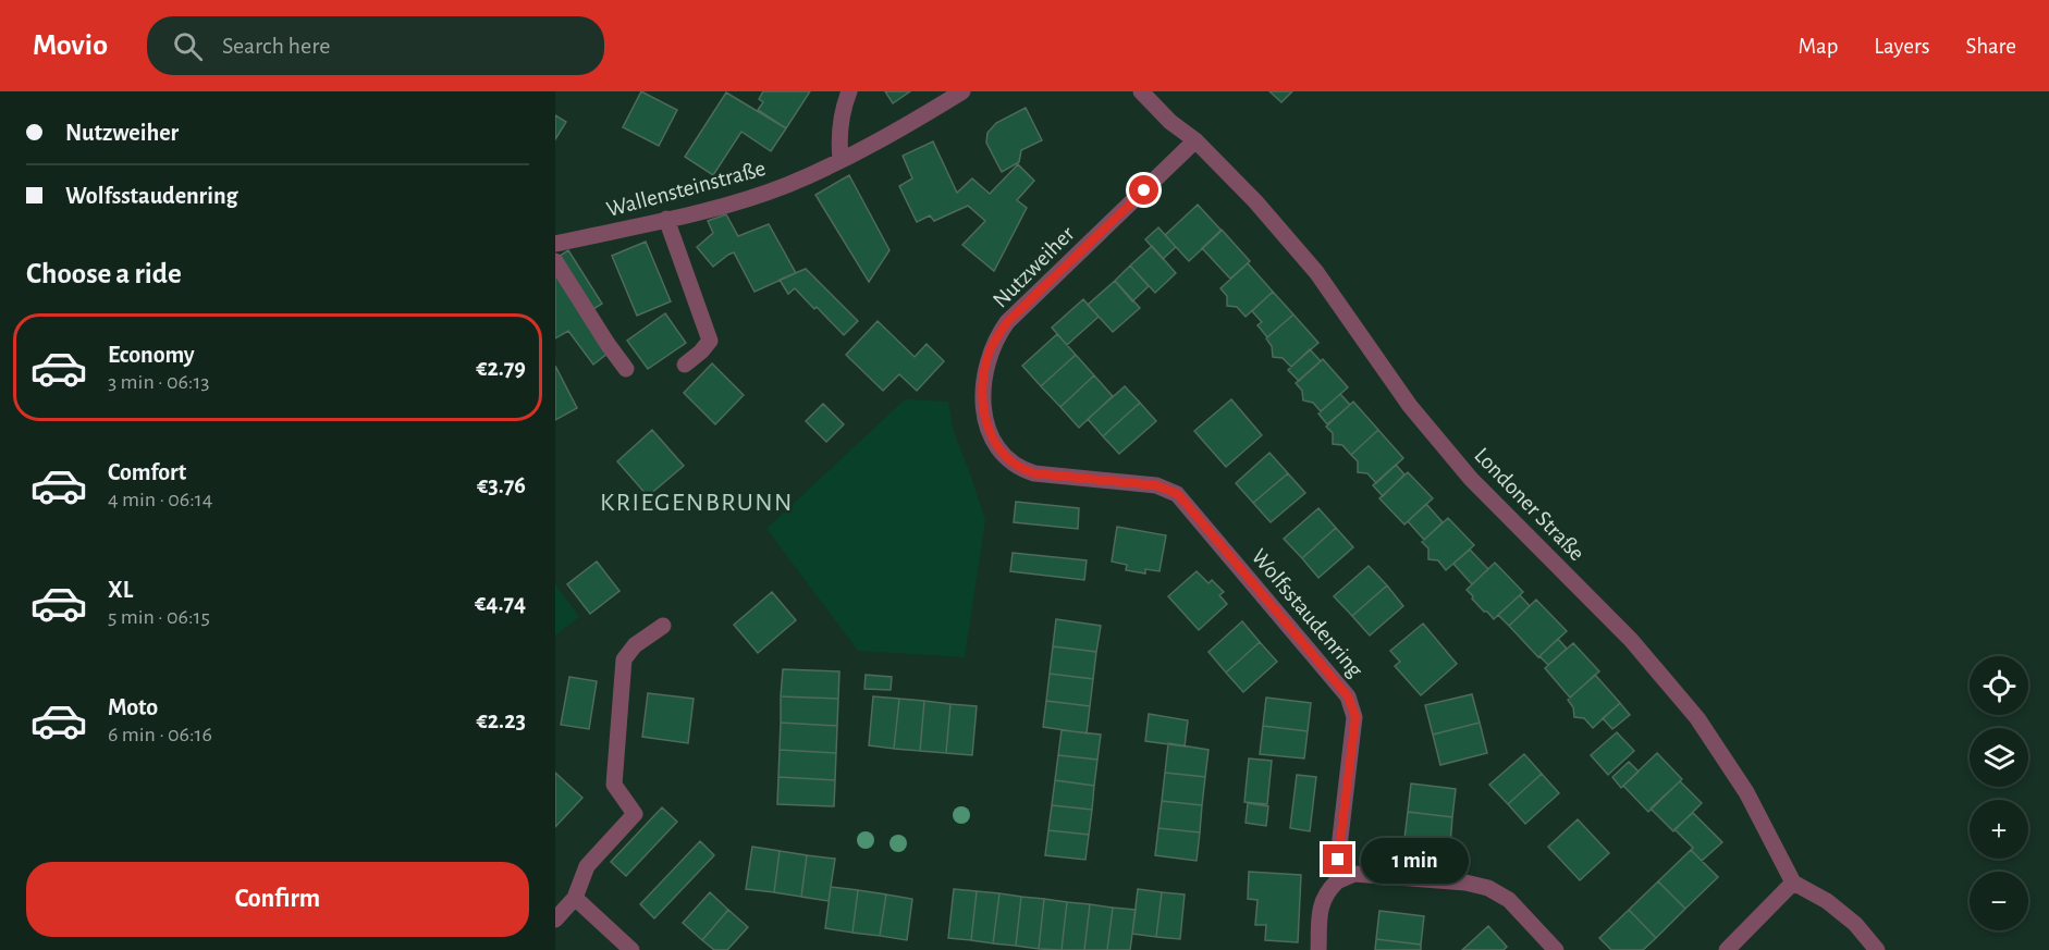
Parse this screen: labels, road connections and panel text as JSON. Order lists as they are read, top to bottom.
{
  "streets": {
    "street": [
      "Wallensteinstraße",
      "Nutzweiher",
      "Londoner Straße",
      "Wolfsstaudenring"
    ]
  },
  "crossings": [
    ["Nutzweiher", "Londoner Straße"],
    ["Nutzweiher", "Wolfsstaudenring"]
  ],
  "districts": ["KRIEGENBRUNN"],
  "page": {
    "header": "Movio",
    "search": "Search here",
    "nav": ["Map", "Layers", "Share"],
    "banner": ["Nutzweiher", "Wolfsstaudenring"],
    "heading": "Choose a ride",
    "list": [
      {
        "name": "Economy",
        "note": "3 min · 06:13",
        "value": "€2.79"
      },
      {
        "name": "Comfort",
        "note": "4 min · 06:14",
        "value": "€3.76"
      },
      {
        "name": "XL",
        "note": "5 min · 06:15",
        "value": "€4.74"
      },
      {
        "name": "Moto",
        "note": "6 min · 06:16",
        "value": "€2.23"
      }
    ],
    "map_buttons": ["+", "−"],
    "bubble": "1 min",
    "buttons": "Confirm"
  }
}
